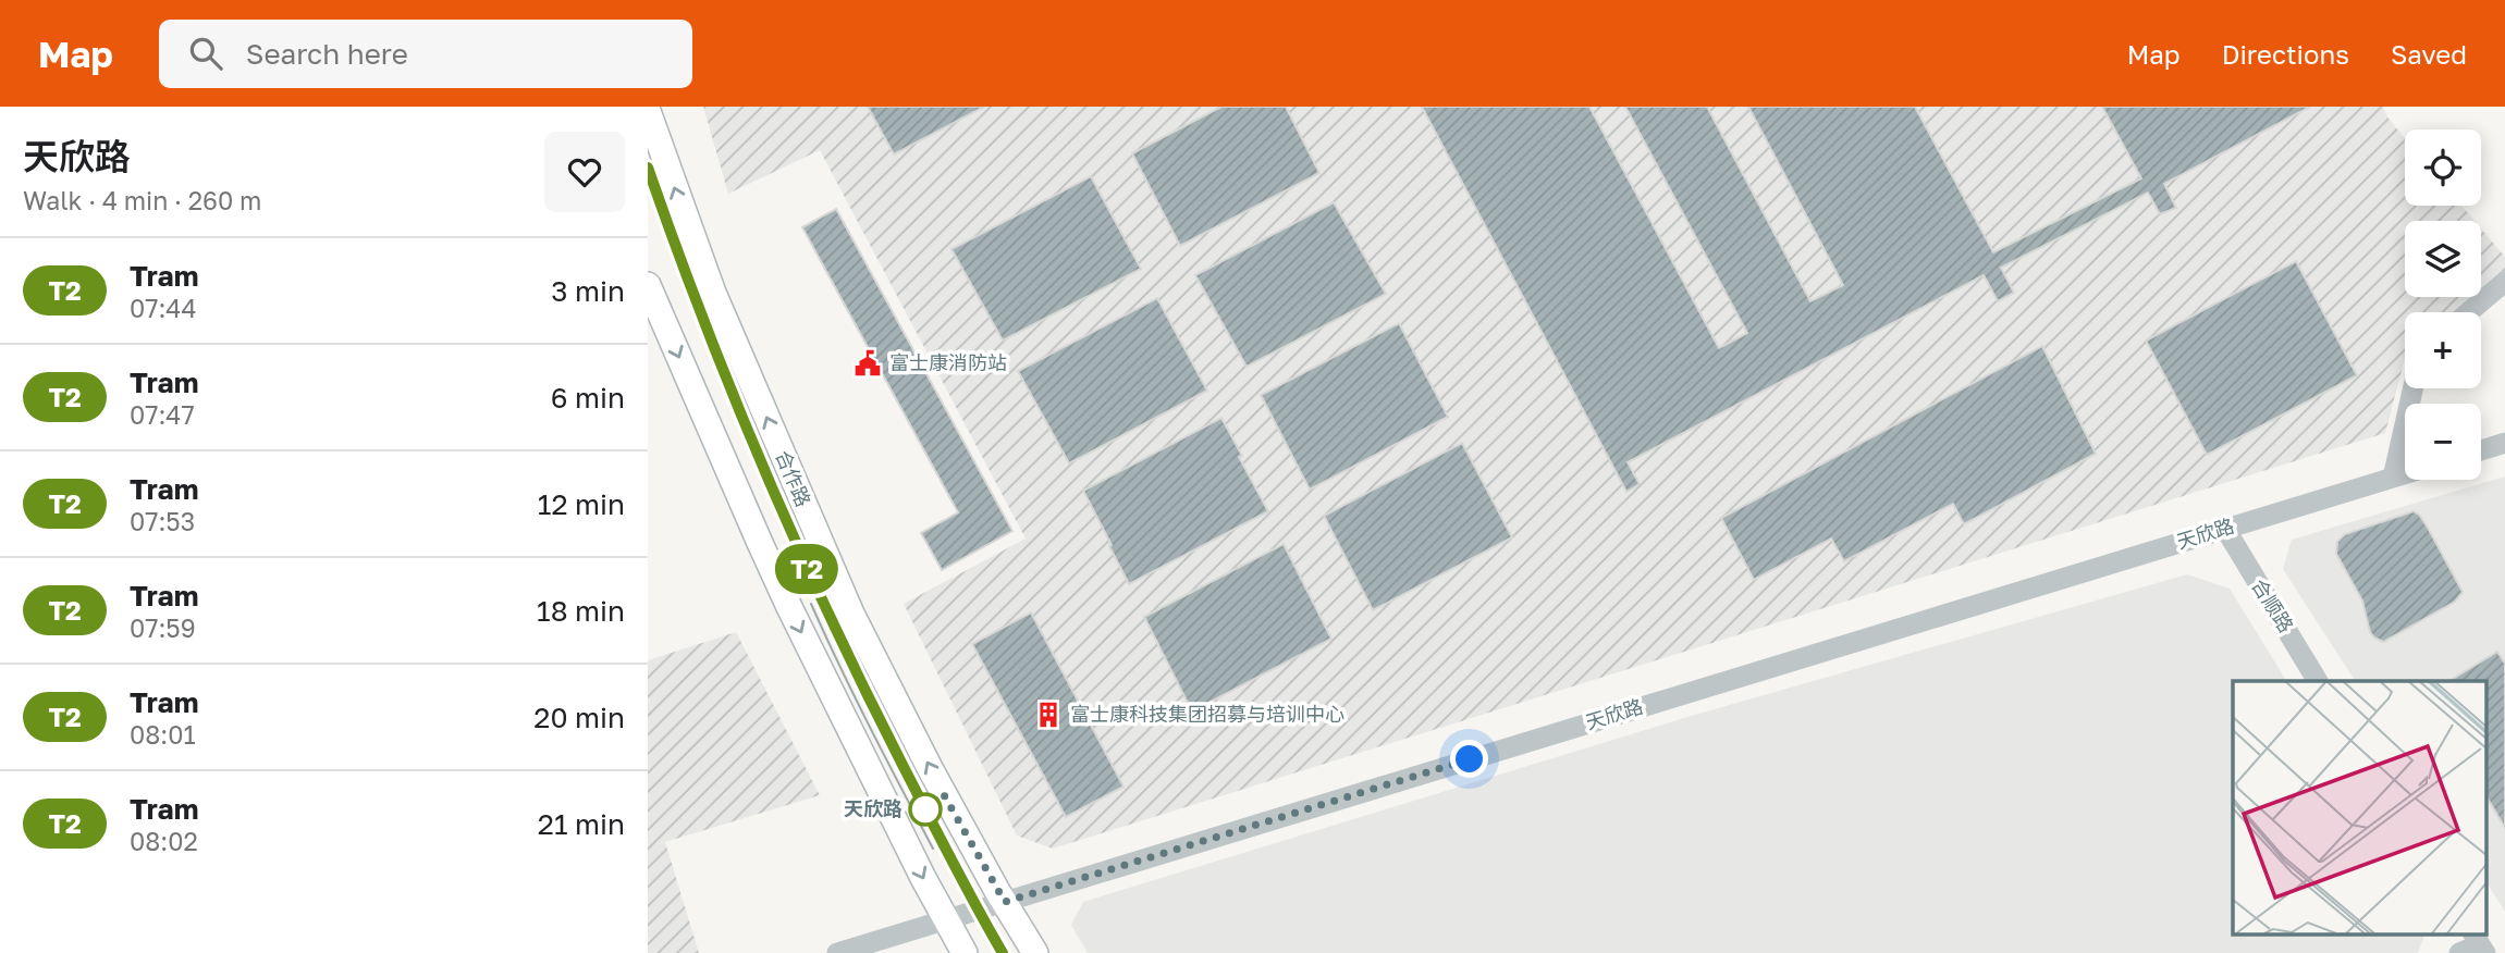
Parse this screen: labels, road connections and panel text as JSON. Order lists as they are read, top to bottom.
{
  "streets": {
    "main road": ["合作路"],
    "street": ["天欣路", "合顺路"]
  },
  "crossings": [
    ["合作路", "天欣路"],
    ["天欣路", "合顺路"]
  ],
  "places": {
    "public building": ["富士康消防站"],
    "building": ["富士康科技集团招募与培训中心"],
    "other": ["天欣路"]
  },
  "lines": ["tram line T2"],
  "page": {
    "header": "Map",
    "search": "Search here",
    "nav": ["Map", "Directions", "Saved"],
    "heading": ["天欣路", "Walk · 4 min · 260 m"],
    "on_map": "T2",
    "map_buttons": ["+", "−"],
    "list": [
      {
        "mark": "T2",
        "name": "Tram",
        "note": "07:44",
        "value": "3 min"
      },
      {
        "mark": "T2",
        "name": "Tram",
        "note": "07:47",
        "value": "6 min"
      },
      {
        "mark": "T2",
        "name": "Tram",
        "note": "07:53",
        "value": "12 min"
      },
      {
        "mark": "T2",
        "name": "Tram",
        "note": "07:59",
        "value": "18 min"
      },
      {
        "mark": "T2",
        "name": "Tram",
        "note": "08:01",
        "value": "20 min"
      },
      {
        "mark": "T2",
        "name": "Tram",
        "note": "08:02",
        "value": "21 min"
      }
    ]
  }
}
